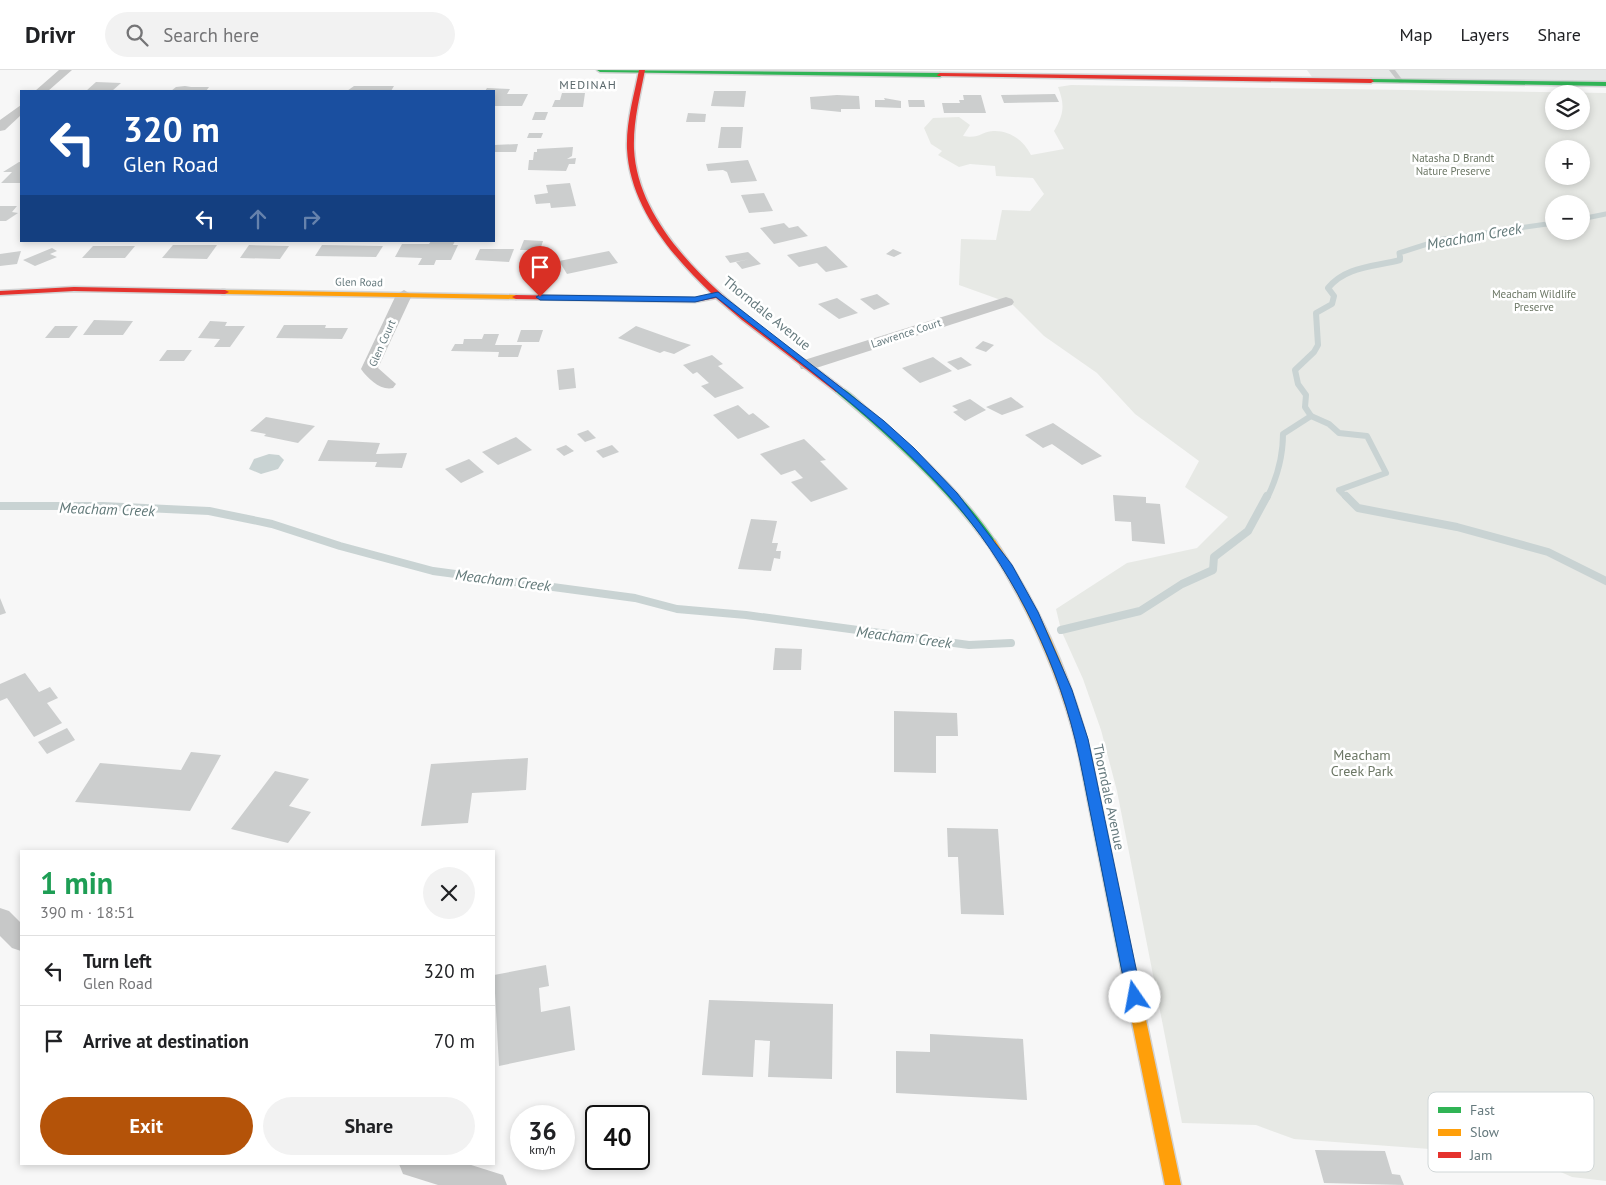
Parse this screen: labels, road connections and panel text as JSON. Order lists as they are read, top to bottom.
{
  "streets": {
    "street": [
      "Glen Road",
      "Thorndale Avenue",
      "Lawrence Court",
      "Glen Court"
    ]
  },
  "crossings": [
    ["Glen Road", "Thorndale Avenue"],
    ["Glen Road", "Glen Court"],
    ["Thorndale Avenue", "Lawrence Court"]
  ],
  "districts": ["MEDINAH"],
  "water": ["Meacham Creek"],
  "parks": ["Natasha D Brandt Nature Preserve", "Meacham Wildlife Preserve", "Meacham Creek Park"],
  "legend": ["Fast", "Slow", "Jam"],
  "page": {
    "header": "Drivr",
    "search": "Search here",
    "nav": ["Map", "Layers", "Share"],
    "map_buttons": ["+", "−"],
    "turn": ["320 m", "Glen Road"],
    "heading": ["1 min", "390 m · 18:51"],
    "list": [
      {
        "name": "Turn left",
        "note": "Glen Road",
        "value": "320 m"
      },
      {
        "name": "Arrive at destination",
        "value": "70 m"
      }
    ],
    "buttons": ["Exit", "Share"],
    "speed": "36 km/h",
    "limit": "40"
  }
}
